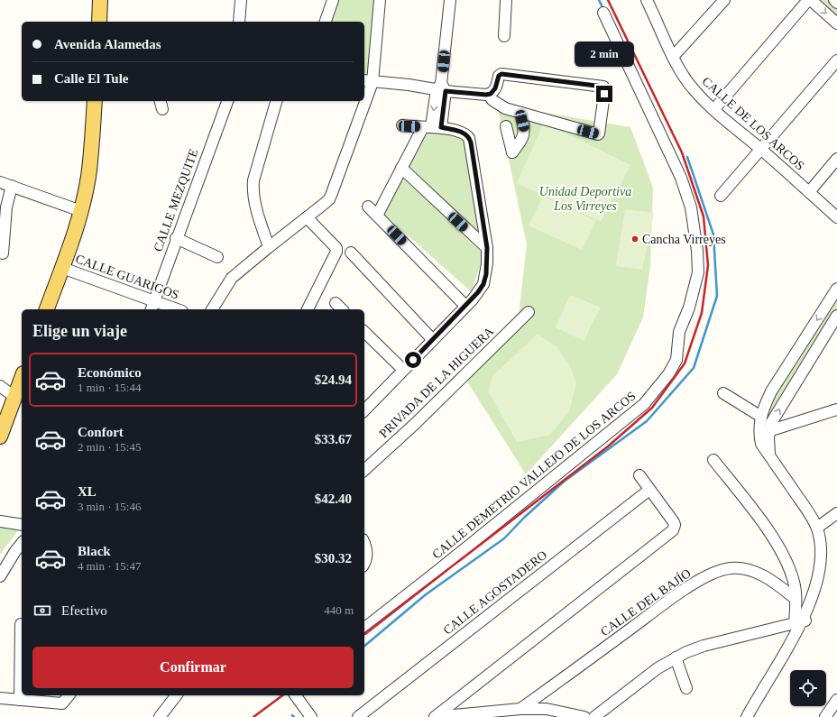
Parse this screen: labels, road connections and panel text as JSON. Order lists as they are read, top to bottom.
{
  "streets": {
    "street": [
      "CALLE DE LOS ARCOS",
      "CALLE MEZQUITE",
      "CALLE GUARIGOS",
      "PRIVADA DE LA HIGUERA",
      "CALLE DEMETRIO VALLEJO DE LOS ARCOS",
      "CALLE AGOSTADERO",
      "CALLE DEL BAJÍO"
    ]
  },
  "crossings": [
    ["CALLE MEZQUITE", "CALLE GUARIGOS"]
  ],
  "parks": ["Unidad Deportiva Los Virreyes"],
  "places": ["Cancha Virreyes"],
  "page": {
    "banner": ["Avenida Alamedas", "Calle El Tule"],
    "bubble": "2 min",
    "heading": "Elige un viaje",
    "list": [
      {
        "name": "Económico",
        "note": "1 min · 15:44",
        "value": "$24.94"
      },
      {
        "name": "Confort",
        "note": "2 min · 15:45",
        "value": "$33.67"
      },
      {
        "name": "XL",
        "note": "3 min · 15:46",
        "value": "$42.40"
      },
      {
        "name": "Black",
        "note": "4 min · 15:47",
        "value": "$30.32"
      }
    ],
    "pay": ["Efectivo", "440 m"],
    "buttons": "Confirmar"
  }
}
